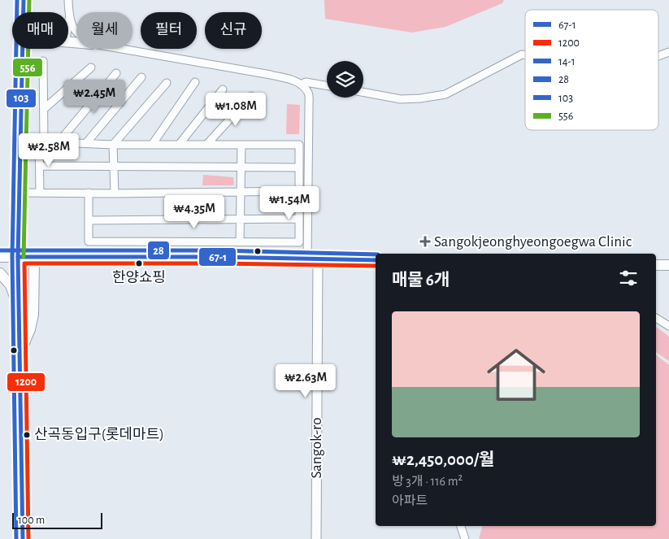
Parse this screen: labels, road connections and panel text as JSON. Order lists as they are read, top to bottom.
{
  "streets": {
    "street": ["Sangok-ro"]
  },
  "places": {
    "health": ["Sangokjeonghyeongoegwa Clinic"],
    "other": ["한양쇼핑", "산곡동입구(롯데마트)"]
  },
  "lines": [
    "transit line 14-1",
    "transit line 103",
    "transit line 556",
    "transit line 28",
    "transit line 67-1",
    "transit line 1200"
  ],
  "legend": [
    "67-1",
    "1200",
    "14-1",
    "28",
    "103",
    "556"
  ],
  "scale_bar": "100 m",
  "page": {
    "chip": [
      "매매",
      "월세",
      "필터",
      "신규"
    ],
    "price": [
      "₩2.45M",
      "₩1.08M",
      "₩2.58M",
      "₩1.54M",
      "₩4.35M",
      "₩2.63M"
    ],
    "heading": "매물 6개",
    "list": [
      {
        "name": "₩2,450,000/월",
        "note": "방 3개 · 116 m² · 아파트"
      }
    ],
    "scale": "100 m"
  }
}
